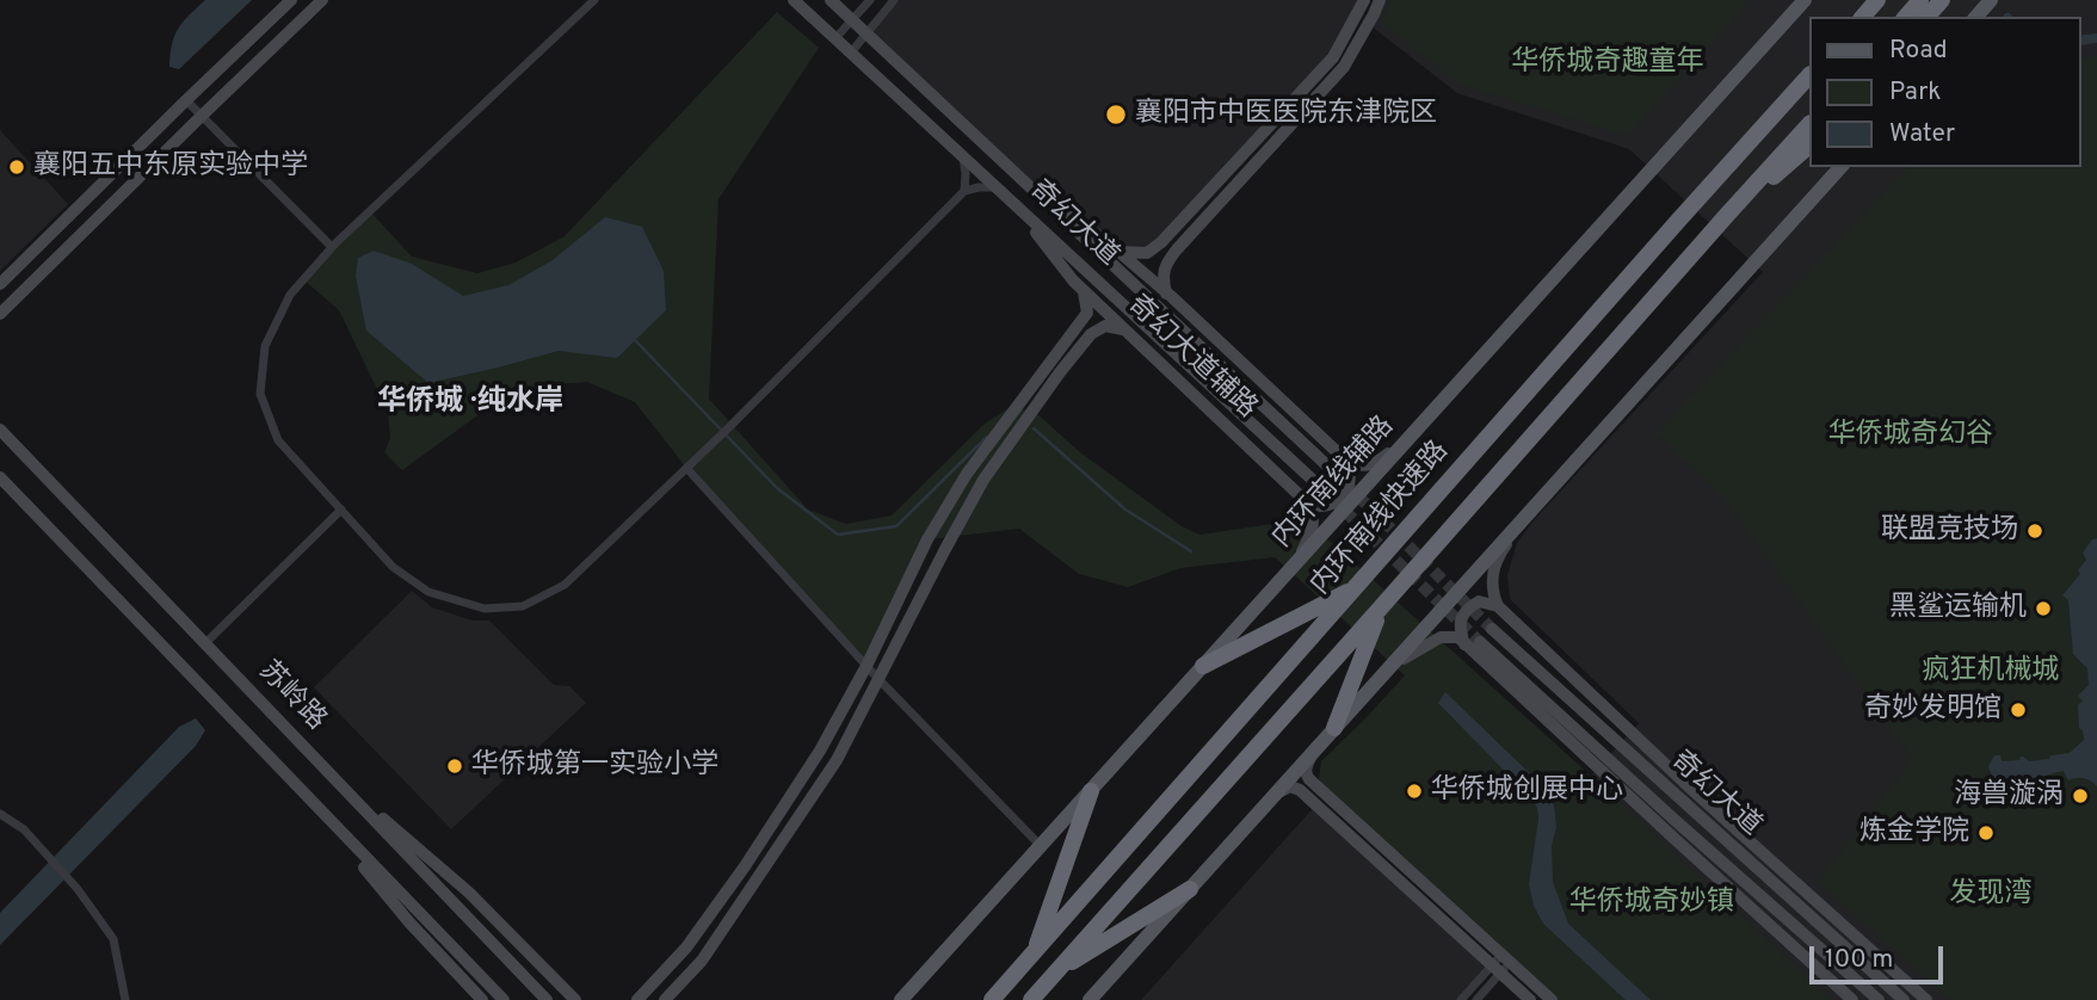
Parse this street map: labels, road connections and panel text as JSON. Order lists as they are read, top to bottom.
{
  "streets": {
    "highway": ["内环南线快速路"],
    "main road": ["内环南线辅路"],
    "street": ["奇幻大道", "奇幻大道辅路", "苏岭路"]
  },
  "crossings": [
    ["奇幻大道", "奇幻大道辅路"]
  ],
  "districts": ["华侨城 · 纯水岸"],
  "parks": [
    "华侨城奇趣童年",
    "华侨城奇幻谷",
    "疯狂机械城",
    "发现湾",
    "华侨城奇妙镇"
  ],
  "places": [
    "襄阳市中医医院东津院区",
    "襄阳五中东原实验中学",
    "联盟竞技场",
    "黑鲨运输机",
    "奇妙发明馆",
    "华侨城第一实验小学",
    "华侨城创展中心",
    "海兽漩涡",
    "炼金学院"
  ],
  "legend": ["Road", "Park", "Water"],
  "scale_bar": "100 m"
}
